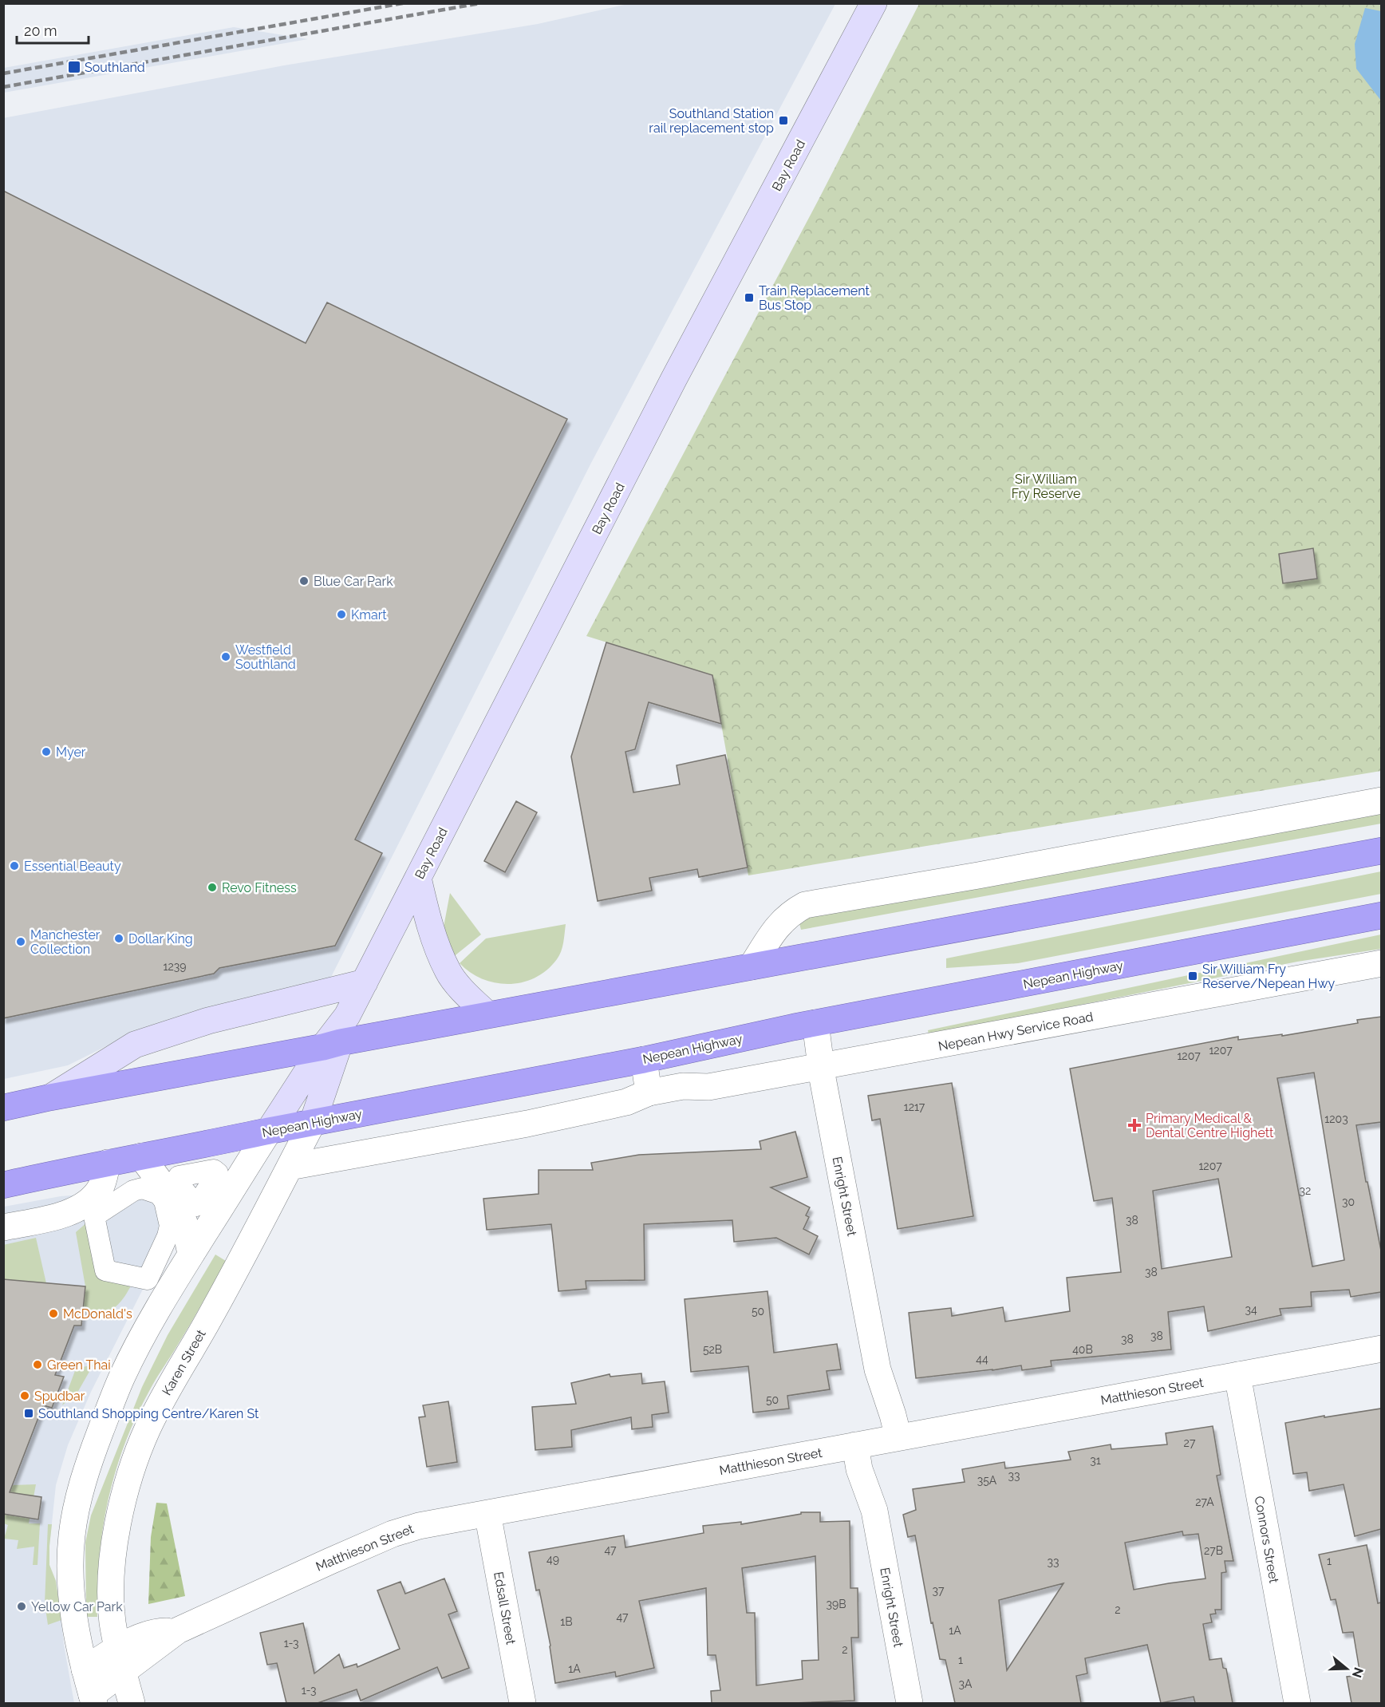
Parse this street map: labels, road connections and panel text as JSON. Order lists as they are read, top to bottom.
{
  "streets": {
    "highway": ["Nepean Highway"],
    "main road": ["Bay Road", "Karen Street"],
    "street": [
      "Nepean Hwy Service Road",
      "Enright Street",
      "Matthieson Street",
      "Connors Street",
      "Edsall Street"
    ]
  },
  "crossings": [
    ["Bay Road", "Nepean Highway"],
    ["Bay Road", "Karen Street"],
    ["Nepean Highway", "Enright Street"],
    ["Nepean Highway", "Karen Street"],
    ["Nepean Hwy Service Road", "Enright Street"],
    ["Nepean Hwy Service Road", "Karen Street"],
    ["Enright Street", "Matthieson Street"],
    ["Karen Street", "Matthieson Street"],
    ["Matthieson Street", "Connors Street"],
    ["Matthieson Street", "Edsall Street"]
  ],
  "parks": ["Sir William Fry Reserve"],
  "places": {
    "transit": [
      "Southland",
      "Southland Station rail replacement stop",
      "Train Replacement Bus Stop",
      "Sir William Fry Reserve/Nepean Hwy",
      "Southland Shopping Centre/Karen St"
    ],
    "other": [
      "Blue Car Park",
      "Kmart",
      "Westfield Southland",
      "Myer",
      "Essential Beauty",
      "Revo Fitness",
      "Dollar King",
      "Manchester Collection",
      "McDonald's",
      "Green Thai",
      "Spudbar",
      "Yellow Car Park"
    ],
    "health": ["Primary Medical & Dental Centre Highett"]
  },
  "house_numbers": [
    "1239",
    "1207",
    "1207",
    "1217",
    "1203",
    "1207",
    "32",
    "30",
    "38",
    "38",
    "34",
    "50",
    "38",
    "38",
    "52B",
    "40B",
    "44",
    "50",
    "27",
    "31",
    "33",
    "35A",
    "27A",
    "47",
    "27B",
    "49",
    "1",
    "33",
    "37",
    "39B",
    "2",
    "47",
    "1B",
    "1A",
    "1-3",
    "2",
    "1",
    "1A",
    "3A",
    "1-3"
  ],
  "scale_bar": "20 m",
  "north": "right"
}
